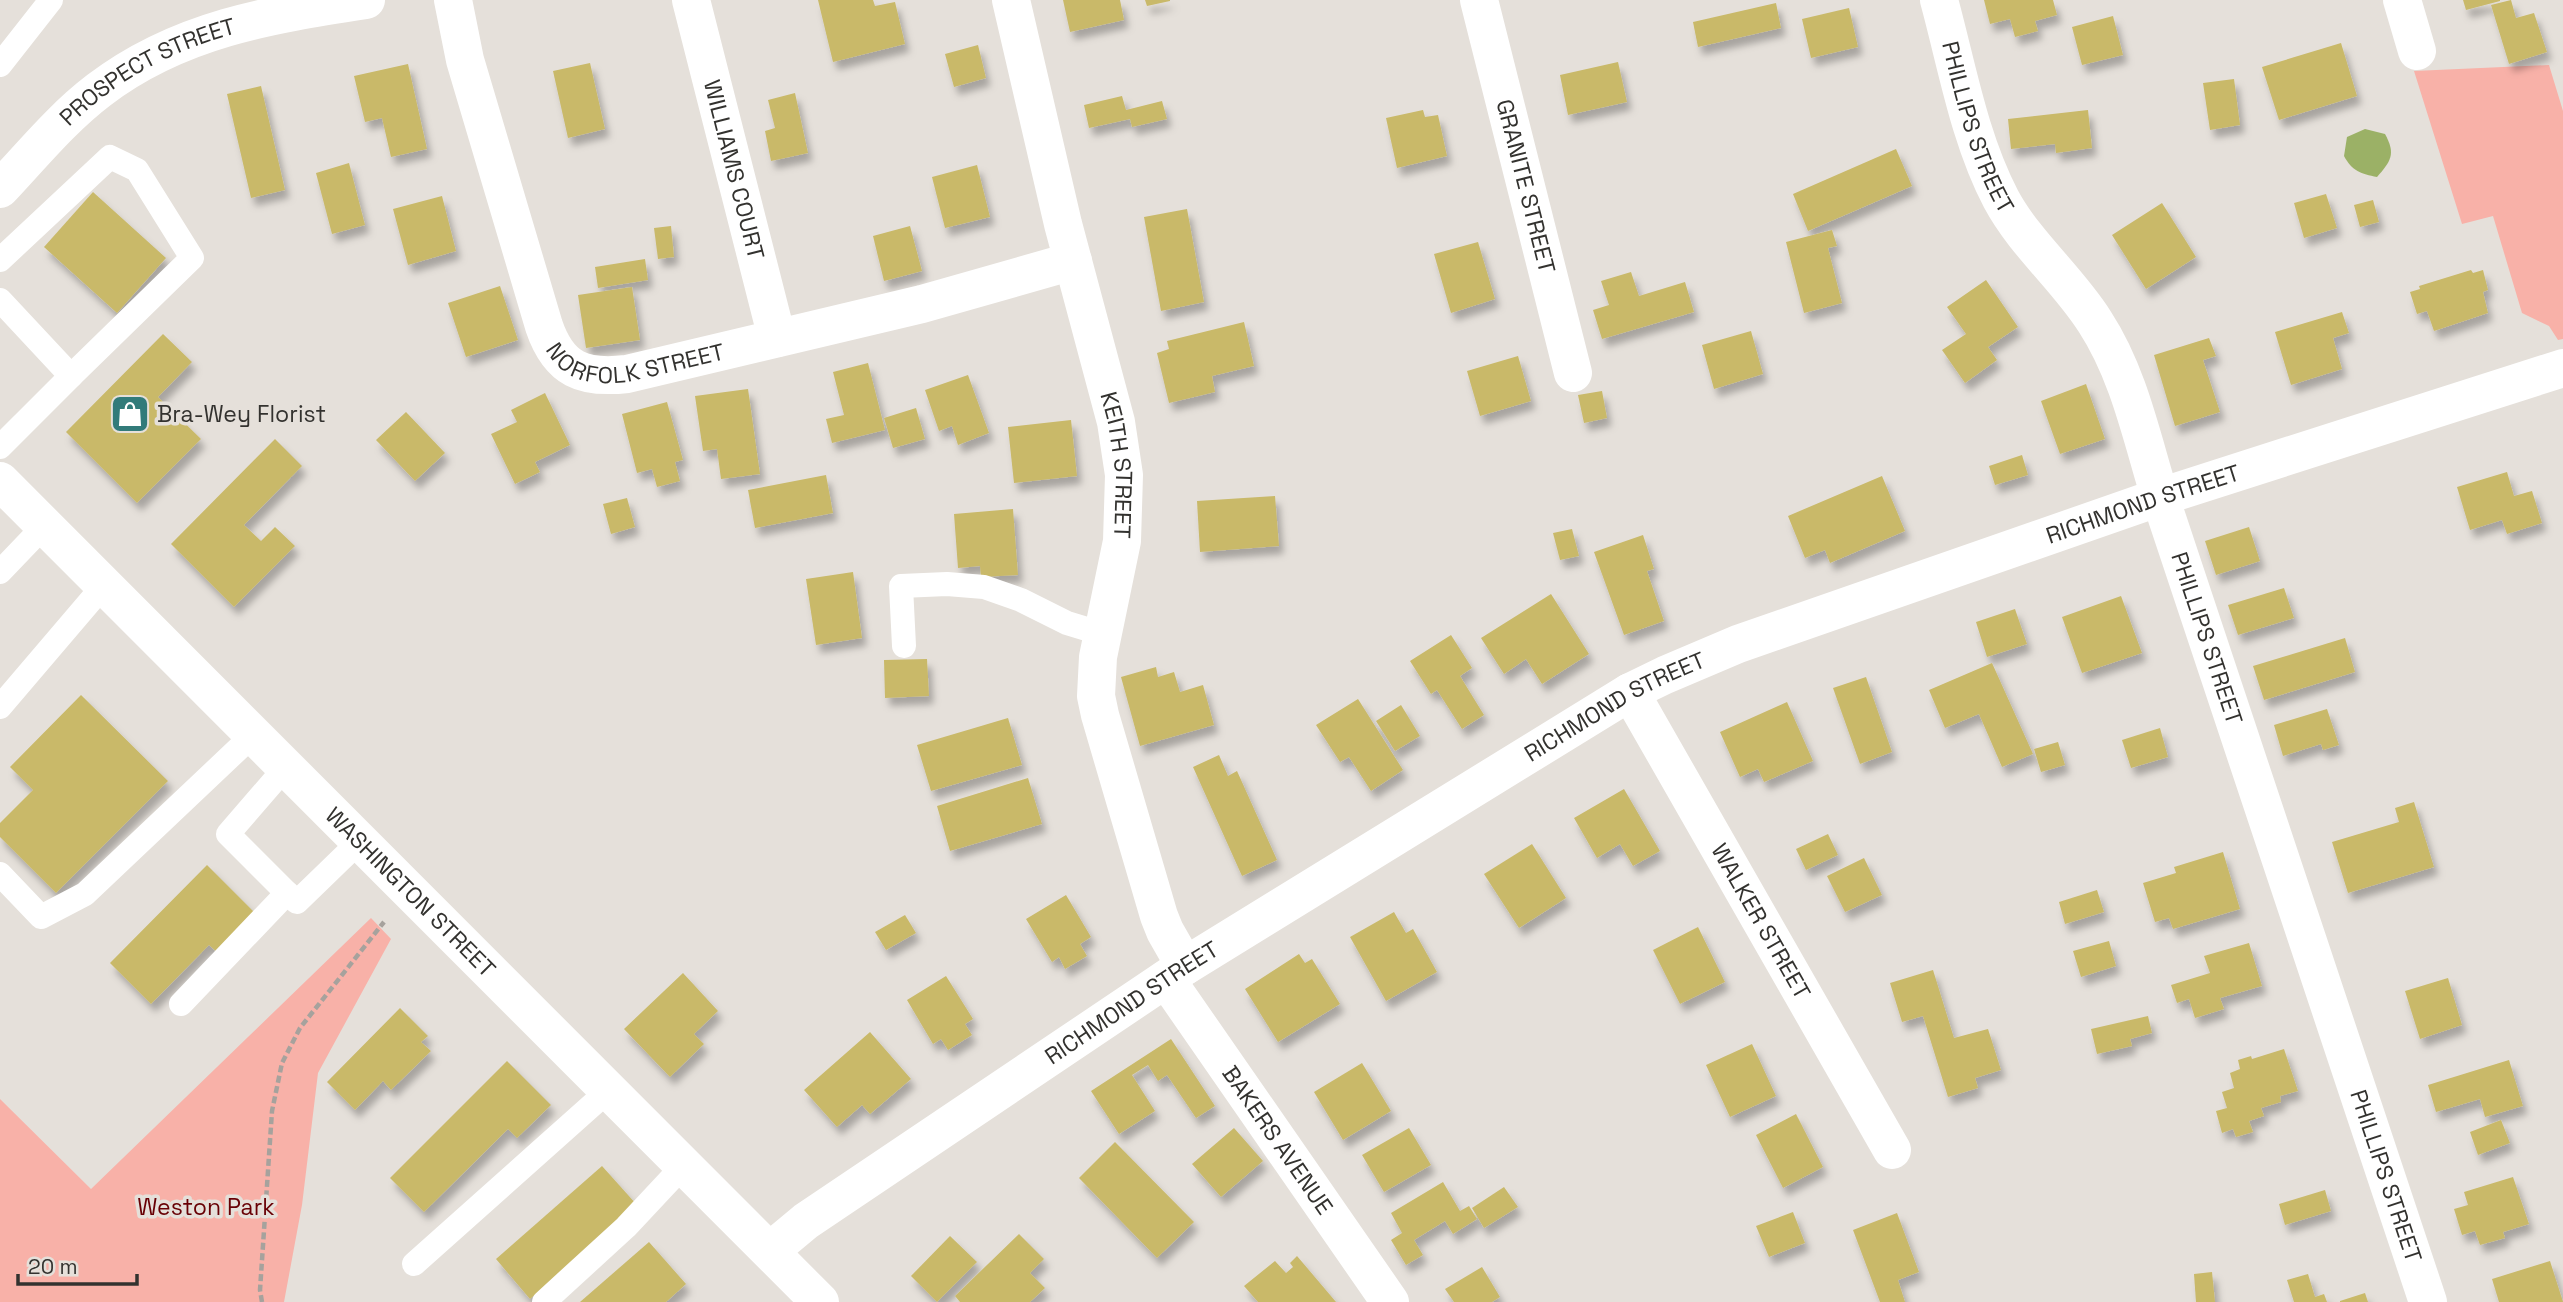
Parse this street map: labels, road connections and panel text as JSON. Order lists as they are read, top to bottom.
{
  "streets": {
    "street": [
      "PROSPECT STREET",
      "PHILLIPS STREET",
      "WILLIAMS COURT",
      "GRANITE STREET",
      "NORFOLK STREET",
      "KEITH STREET",
      "RICHMOND STREET",
      "WASHINGTON STREET",
      "WALKER STREET",
      "BAKERS AVENUE"
    ]
  },
  "crossings": [
    ["PHILLIPS STREET", "RICHMOND STREET"],
    ["WILLIAMS COURT", "NORFOLK STREET"],
    ["NORFOLK STREET", "KEITH STREET"],
    ["KEITH STREET", "RICHMOND STREET"],
    ["KEITH STREET", "BAKERS AVENUE"],
    ["RICHMOND STREET", "WASHINGTON STREET"],
    ["RICHMOND STREET", "WALKER STREET"],
    ["RICHMOND STREET", "BAKERS AVENUE"]
  ],
  "parks": ["Weston Park"],
  "places": {
    "shop": ["Bra-Wey Florist"]
  },
  "scale_bar": "20 m"
}
